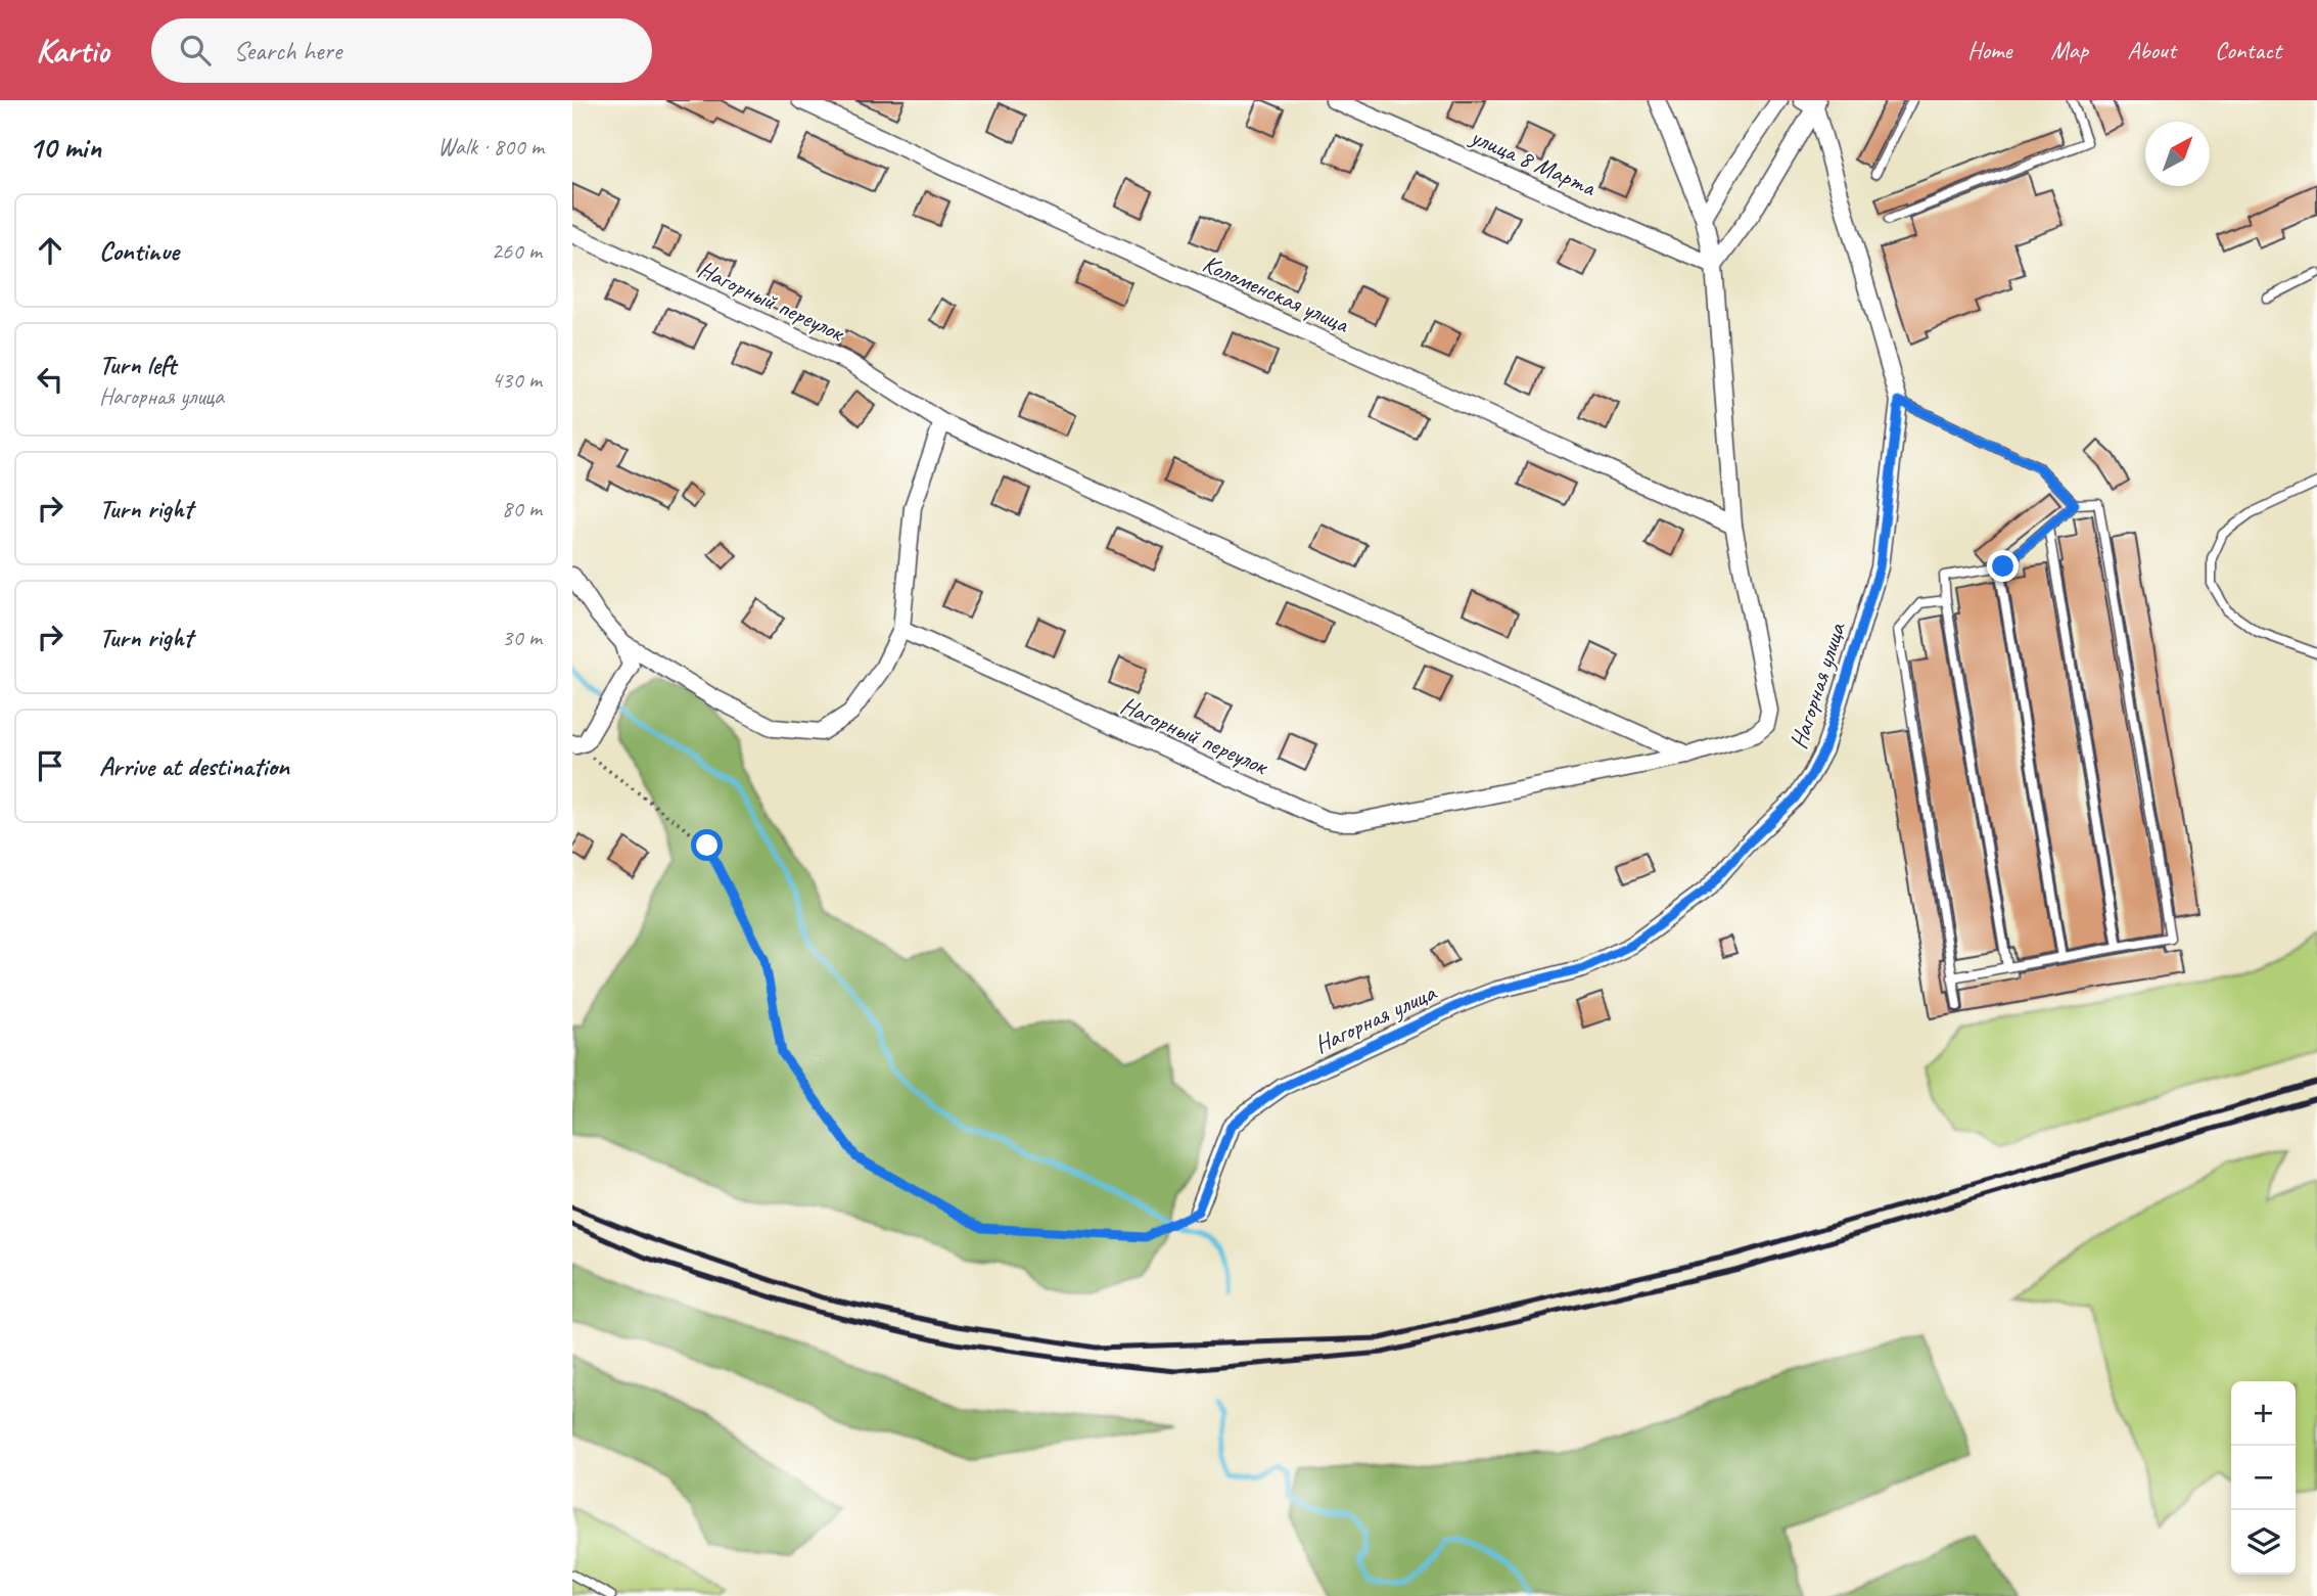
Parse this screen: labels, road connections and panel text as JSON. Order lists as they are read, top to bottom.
{
  "streets": {
    "street": [
      "улица 8 Марта",
      "Коломенская улица",
      "Нагорный переулок",
      "Нагорная улица"
    ]
  },
  "crossings": [
    ["Коломенская улица", "Нагорный переулок"]
  ],
  "north": "top right",
  "page": {
    "header": "Kartio",
    "search": "Search here",
    "nav": [
      "Home",
      "Map",
      "About",
      "Contact"
    ],
    "heading": ["10 min", "Walk · 800 m"],
    "list": [
      ["Continue", "260 m"],
      ["Turn left", "Нагорная улица", "430 m"],
      ["Turn right", "80 m"],
      ["Turn right", "30 m"],
      "Arrive at destination"
    ],
    "map_buttons": ["+", "−"]
  }
}
